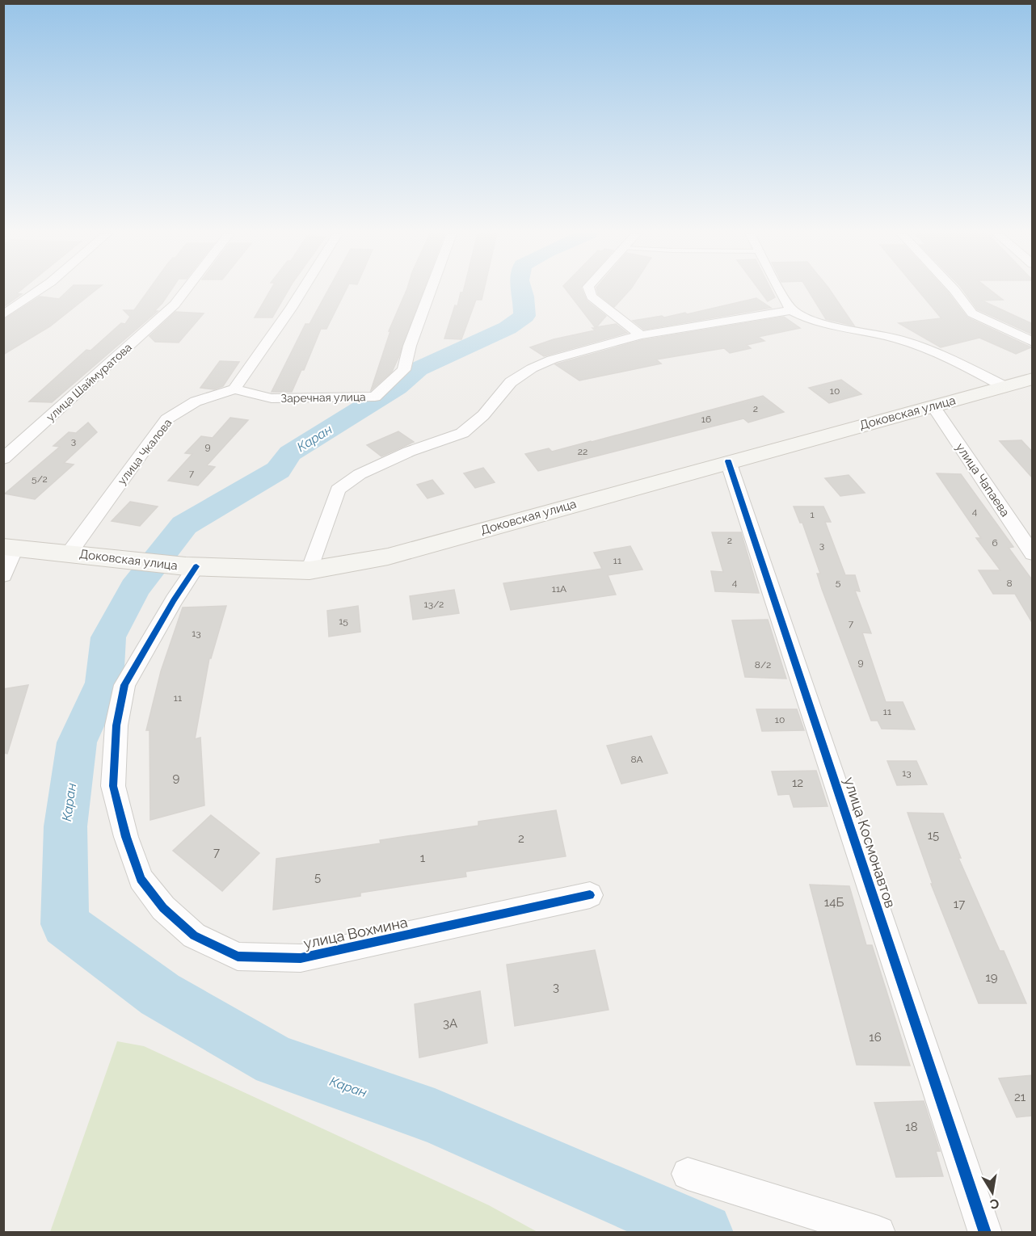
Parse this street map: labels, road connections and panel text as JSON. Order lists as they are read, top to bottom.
{
  "streets": {
    "main road": ["Доковская улица"],
    "street": [
      "улица Шаймуратова",
      "Заречная улица",
      "улица Чкалова",
      "улица Чапаева",
      "улица Космонавтов",
      "улица Вохмина"
    ]
  },
  "crossings": [
    ["Заречная улица", "улица Чкалова"],
    ["Доковская улица", "улица Чкалова"],
    ["Доковская улица", "улица Чапаева"],
    ["Доковская улица", "улица Космонавтов"],
    ["Доковская улица", "улица Вохмина"]
  ],
  "water": ["Каран"],
  "house_numbers": [
    "10",
    "2",
    "16",
    "3",
    "9",
    "22",
    "7",
    "5/2",
    "4",
    "1",
    "2",
    "6",
    "3",
    "11",
    "4",
    "5",
    "8",
    "11А",
    "13/2",
    "15",
    "7",
    "13",
    "9",
    "8/2",
    "11",
    "11",
    "10",
    "8А",
    "13",
    "9",
    "12",
    "15",
    "2",
    "7",
    "1",
    "5",
    "14Б",
    "17",
    "19",
    "3",
    "3А",
    "16",
    "21",
    "18"
  ],
  "north": "bottom"
}
